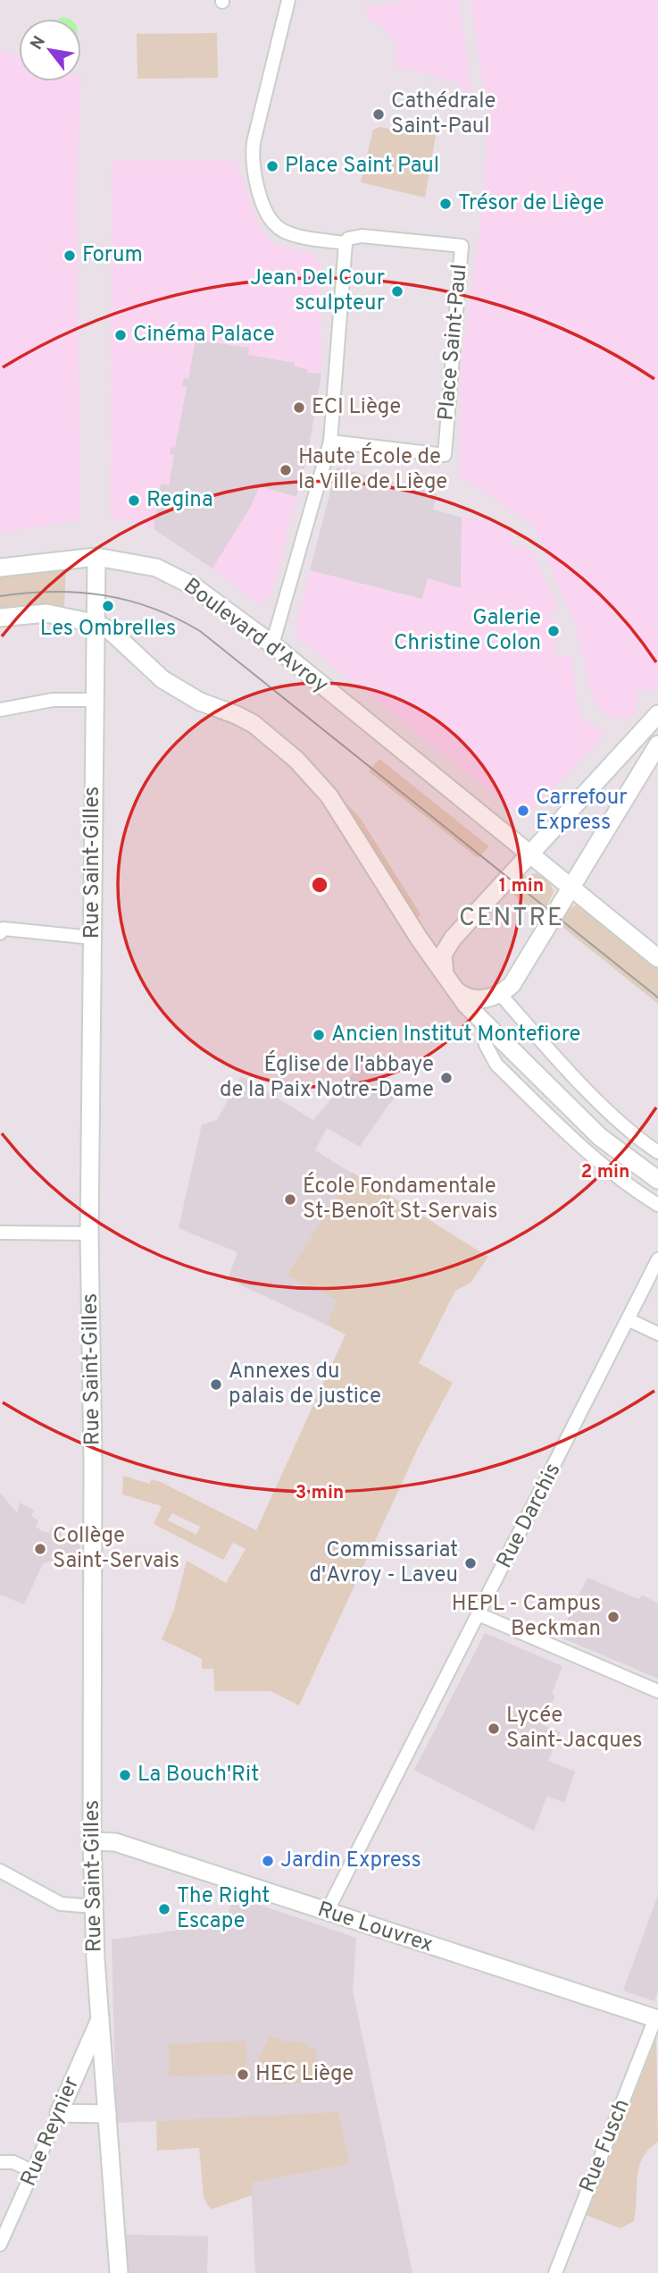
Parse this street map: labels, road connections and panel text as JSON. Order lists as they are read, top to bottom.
{
  "streets": {
    "street": [
      "Place Saint-Paul",
      "Boulevard d'Avroy",
      "Rue Saint-Gilles",
      "Rue Darchis",
      "Rue Louvrex",
      "Rue Reynier",
      "Rue Fusch"
    ]
  },
  "crossings": [
    ["Rue Saint-Gilles", "Rue Louvrex"],
    ["Rue Saint-Gilles", "Rue Reynier"],
    ["Rue Darchis", "Rue Louvrex"],
    ["Rue Louvrex", "Rue Fusch"]
  ],
  "districts": ["CENTRE"],
  "places": [
    "Cathédrale Saint-Paul",
    "Place Saint Paul",
    "Trésor de Liège",
    "Forum",
    "Jean Del Cour sculpteur",
    "Cinéma Palace",
    "ECI Liège",
    "Haute École de la Ville de Liège",
    "Regina",
    "Les Ombrelles",
    "Galerie Christine Colon",
    "Carrefour Express",
    "Ancien Institut Montefiore",
    "Église de l'abbaye de la Paix Notre-Dame",
    "École Fondamentale St-Benoît St-Servais",
    "Annexes du palais de justice",
    "Collège Saint-Servais",
    "Commissariat d'Avroy - Laveu",
    "HEPL - Campus Beckman",
    "Lycée Saint-Jacques",
    "La Bouch'Rit",
    "Jardin Express",
    "The Right Escape",
    "HEC Liège"
  ],
  "north": "top left",
  "rings": ["1 min", "2 min", "3 min"]
}
